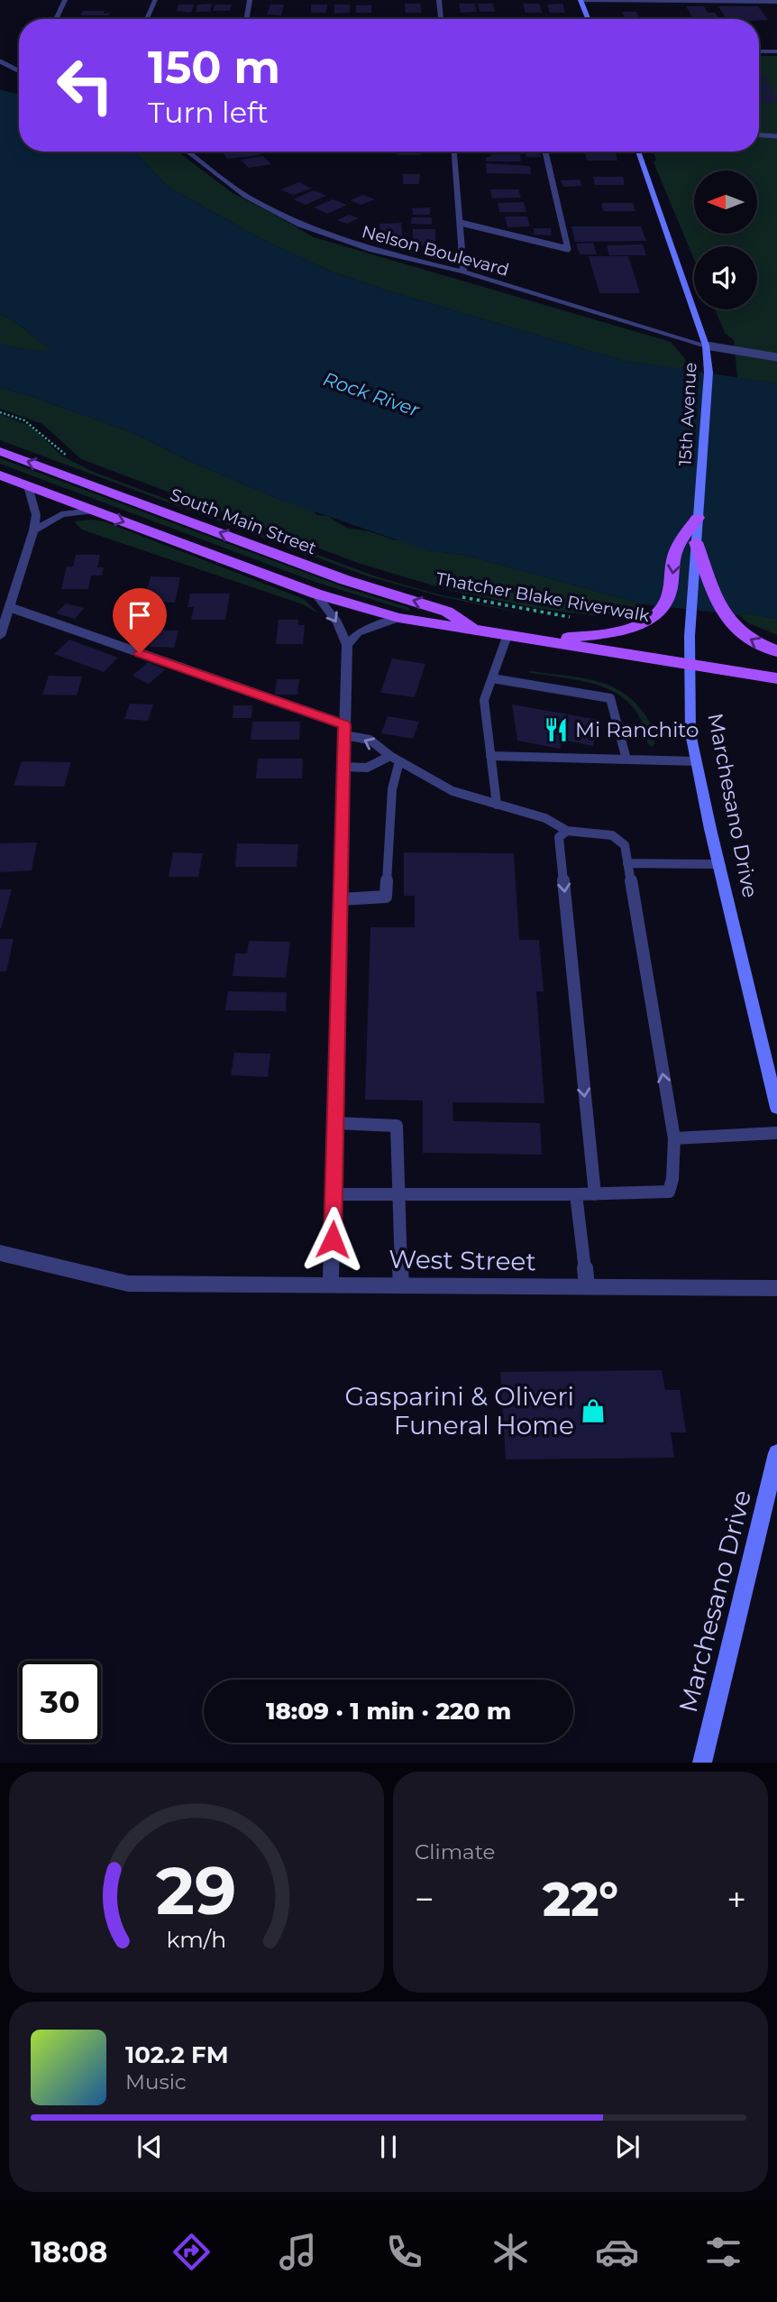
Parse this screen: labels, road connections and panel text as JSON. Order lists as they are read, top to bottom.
{
  "streets": {
    "main road": ["15th Avenue", "South Main Street", "Marchesano Drive"],
    "street": ["Nelson Boulevard", "West Street"],
    "path": ["Thatcher Blake Riverwalk"]
  },
  "crossings": [
    ["Nelson Boulevard", "15th Avenue"],
    ["15th Avenue", "Marchesano Drive"],
    ["South Main Street", "Marchesano Drive"]
  ],
  "water": ["Rock River"],
  "places": {
    "restaurant": ["Mi Ranchito"],
    "shop": ["Gasparini & Oliveri Funeral Home"]
  },
  "north": "left",
  "page": {
    "turn": ["150 m", "Turn left"],
    "limit": "30",
    "trip": "18:09 · 1 min · 220 m",
    "tile": "Climate",
    "heat": ["−", "22°", "+"],
    "song": ["102.2 FM", "Music"],
    "tabs": "18:08",
    "gauge": ["29", "km/h"]
  }
}
